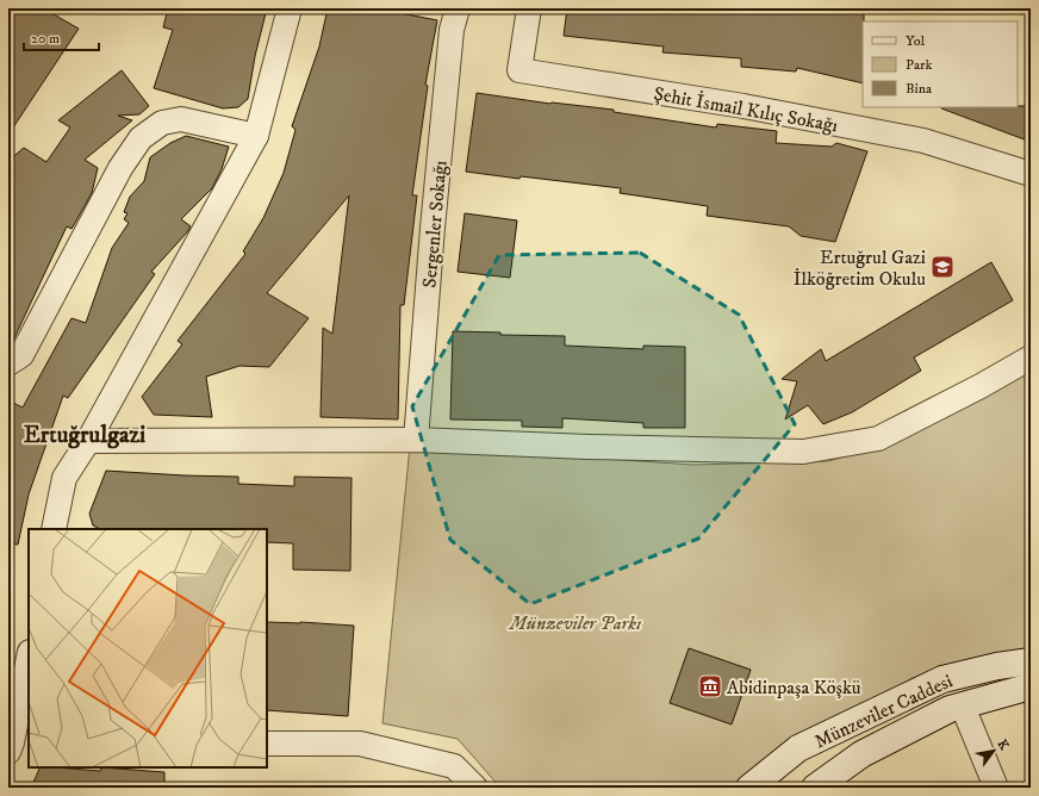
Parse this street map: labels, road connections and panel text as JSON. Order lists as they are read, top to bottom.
{
  "streets": {
    "main road": ["Münzeviler Caddesi"],
    "street": ["Şehit İsmail Kılıç Sokağı", "Sergenler Sokağı"]
  },
  "districts": ["Ertuğrulgazi"],
  "parks": ["Münzeviler Parkı"],
  "places": {
    "school or university": ["Ertuğrul Gazi İlköğretim Okulu"],
    "museum": ["Abidinpaşa Köşkü"]
  },
  "legend": ["Yol", "Park", "Bina"],
  "scale_bar": "20 m",
  "north": "top right"
}
